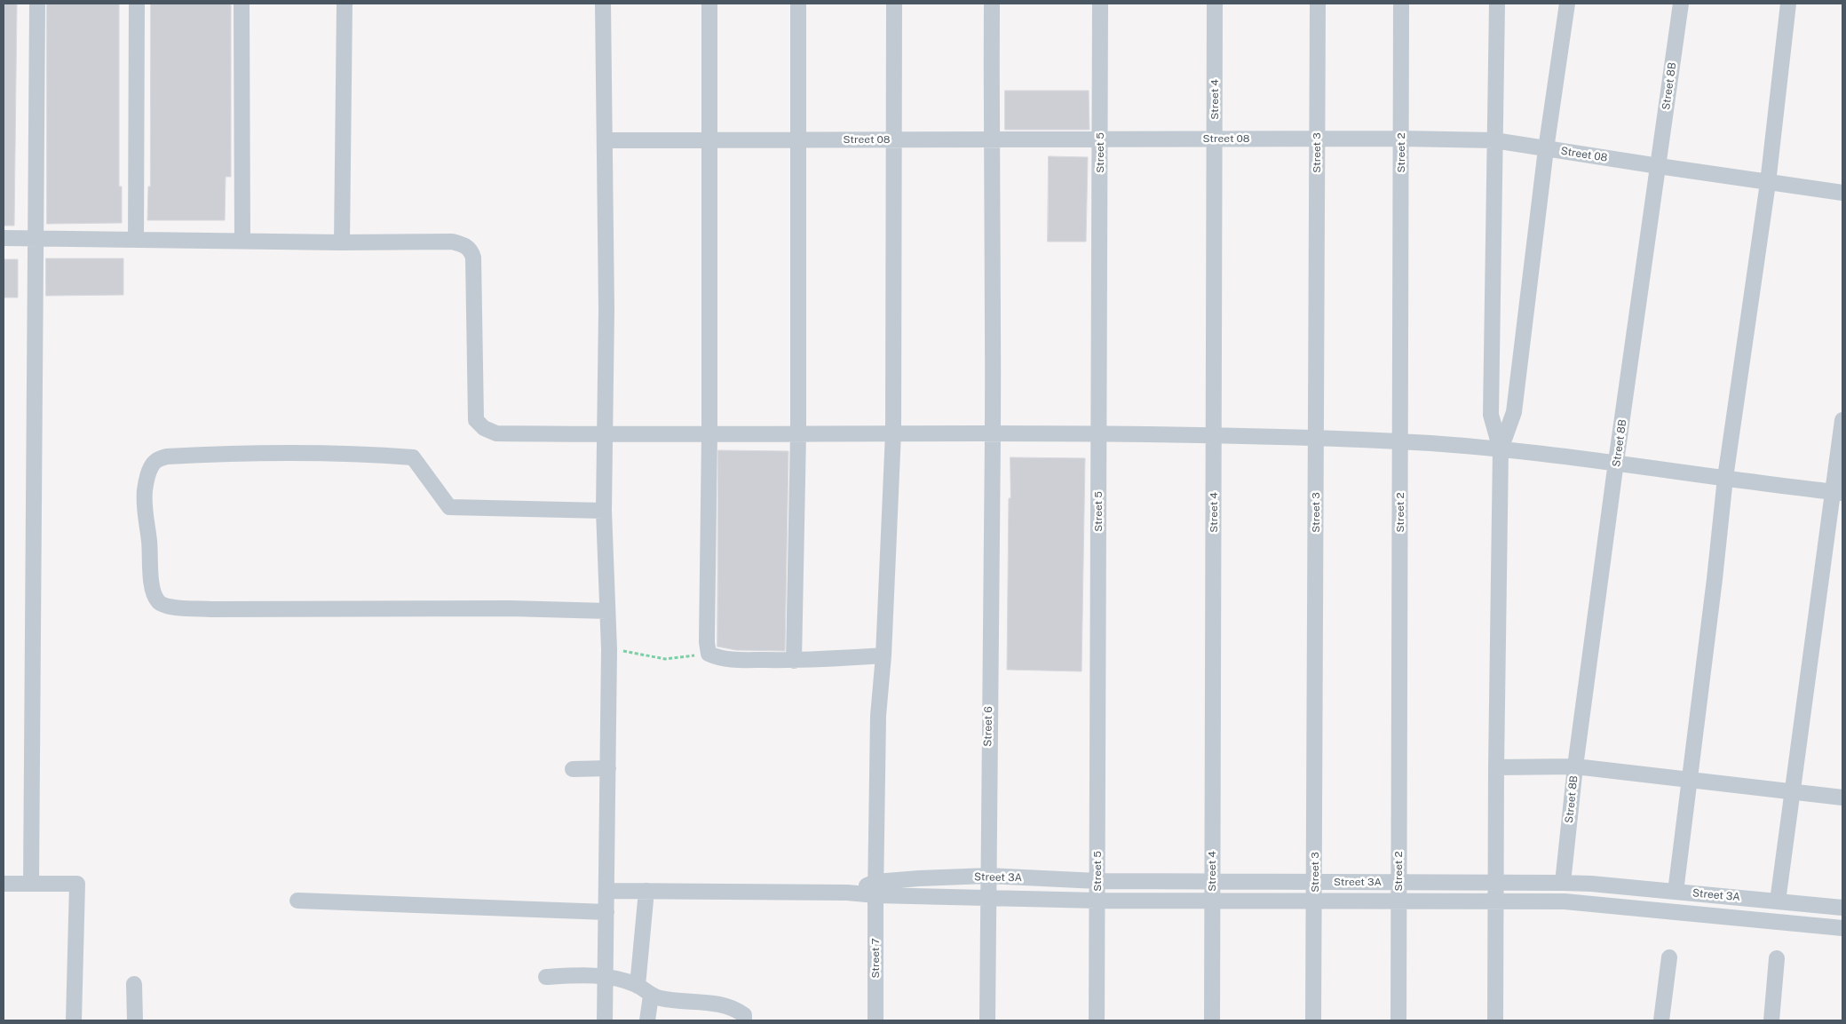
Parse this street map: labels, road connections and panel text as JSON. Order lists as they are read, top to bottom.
{
  "streets": {
    "street": [
      "Street 8B",
      "Street 4",
      "Street 08",
      "Street 5",
      "Street 3",
      "Street 2",
      "Street 6",
      "Street 3A",
      "Street 7"
    ]
  },
  "crossings": [
    ["Street 8B", "Street 08"],
    ["Street 8B", "Street 3A"],
    ["Street 4", "Street 08"],
    ["Street 4", "Street 3A"],
    ["Street 08", "Street 5"],
    ["Street 08", "Street 3"],
    ["Street 08", "Street 2"],
    ["Street 08", "Street 6"],
    ["Street 08", "Street 7"],
    ["Street 5", "Street 3A"],
    ["Street 3", "Street 3A"],
    ["Street 2", "Street 3A"],
    ["Street 6", "Street 3A"],
    ["Street 3A", "Street 7"]
  ]
}
